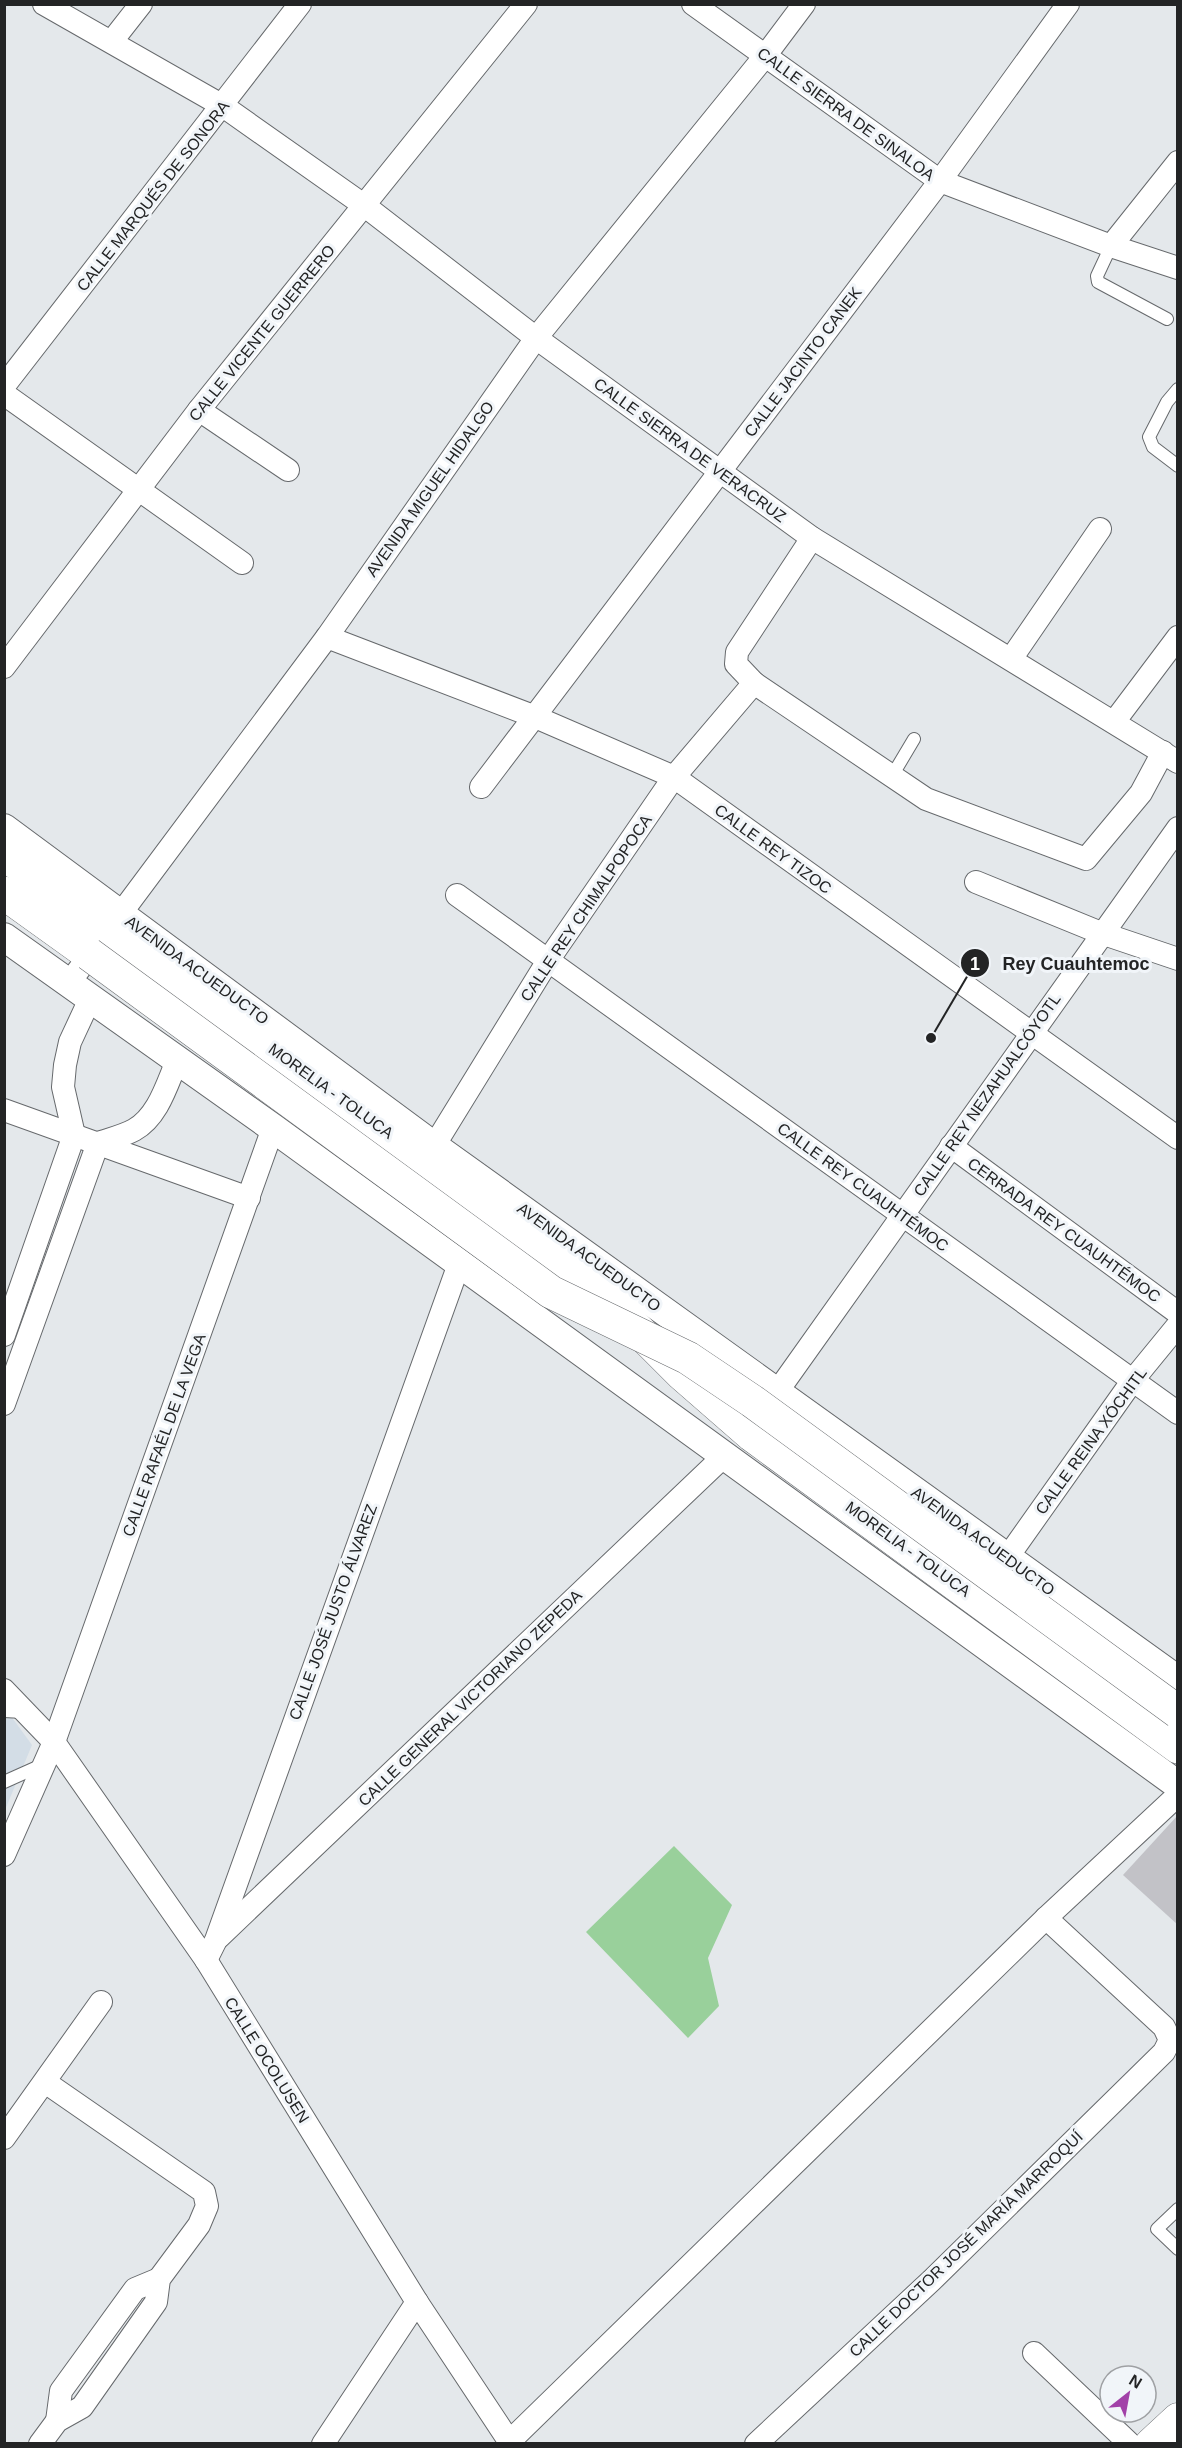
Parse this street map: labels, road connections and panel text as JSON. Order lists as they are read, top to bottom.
{
  "streets": {
    "main road": ["MORELIA - TOLUCA"],
    "street": [
      "CALLE SIERRA DE SINALOA",
      "CALLE MARQUÉS DE SONORA",
      "CALLE VICENTE GUERRERO",
      "CALLE JACINTO CANEK",
      "CALLE SIERRA DE VERACRUZ",
      "AVENIDA MIGUEL HIDALGO",
      "CALLE REY TIZOC",
      "CALLE REY CHIMALPOPOCA",
      "AVENIDA ACUEDUCTO",
      "CALLE REY NEZAHUALCÓYOTL",
      "CALLE REY CUAUHTÉMOC",
      "CERRADA REY CUAUHTÉMOC",
      "CALLE RAFAÉL DE LA VEGA",
      "CALLE REINA XÓCHITL",
      "CALLE JOSÉ JUSTO ÁLVAREZ",
      "CALLE GENERAL VICTORIANO ZEPEDA",
      "CALLE OCOLUSEN",
      "CALLE DOCTOR JOSÉ MARÍA MARROQUÍ"
    ]
  },
  "crossings": [
    ["CALLE SIERRA DE SINALOA", "CALLE JACINTO CANEK"],
    ["CALLE SIERRA DE SINALOA", "AVENIDA MIGUEL HIDALGO"],
    ["CALLE MARQUÉS DE SONORA", "CALLE SIERRA DE VERACRUZ"],
    ["CALLE VICENTE GUERRERO", "CALLE SIERRA DE VERACRUZ"],
    ["CALLE JACINTO CANEK", "CALLE SIERRA DE VERACRUZ"],
    ["CALLE JACINTO CANEK", "CALLE REY TIZOC"],
    ["CALLE SIERRA DE VERACRUZ", "AVENIDA MIGUEL HIDALGO"],
    ["AVENIDA MIGUEL HIDALGO", "CALLE REY TIZOC"],
    ["AVENIDA MIGUEL HIDALGO", "AVENIDA ACUEDUCTO"],
    ["AVENIDA MIGUEL HIDALGO", "MORELIA - TOLUCA"],
    ["CALLE REY TIZOC", "CALLE REY CHIMALPOPOCA"],
    ["CALLE REY TIZOC", "CALLE REY NEZAHUALCÓYOTL"],
    ["CALLE REY CHIMALPOPOCA", "AVENIDA ACUEDUCTO"],
    ["CALLE REY CHIMALPOPOCA", "CALLE REY CUAUHTÉMOC"],
    ["AVENIDA ACUEDUCTO", "MORELIA - TOLUCA"],
    ["AVENIDA ACUEDUCTO", "CALLE REY NEZAHUALCÓYOTL"],
    ["AVENIDA ACUEDUCTO", "CALLE REINA XÓCHITL"],
    ["CALLE REY NEZAHUALCÓYOTL", "CALLE REY CUAUHTÉMOC"],
    ["CALLE REY NEZAHUALCÓYOTL", "CERRADA REY CUAUHTÉMOC"],
    ["CALLE REY CUAUHTÉMOC", "CALLE REINA XÓCHITL"],
    ["CALLE RAFAÉL DE LA VEGA", "CALLE OCOLUSEN"],
    ["CALLE JOSÉ JUSTO ÁLVAREZ", "CALLE GENERAL VICTORIANO ZEPEDA"],
    ["CALLE JOSÉ JUSTO ÁLVAREZ", "CALLE OCOLUSEN"],
    ["CALLE GENERAL VICTORIANO ZEPEDA", "CALLE OCOLUSEN"]
  ],
  "places": ["Rey Cuauhtemoc"],
  "north": "top right"
}
